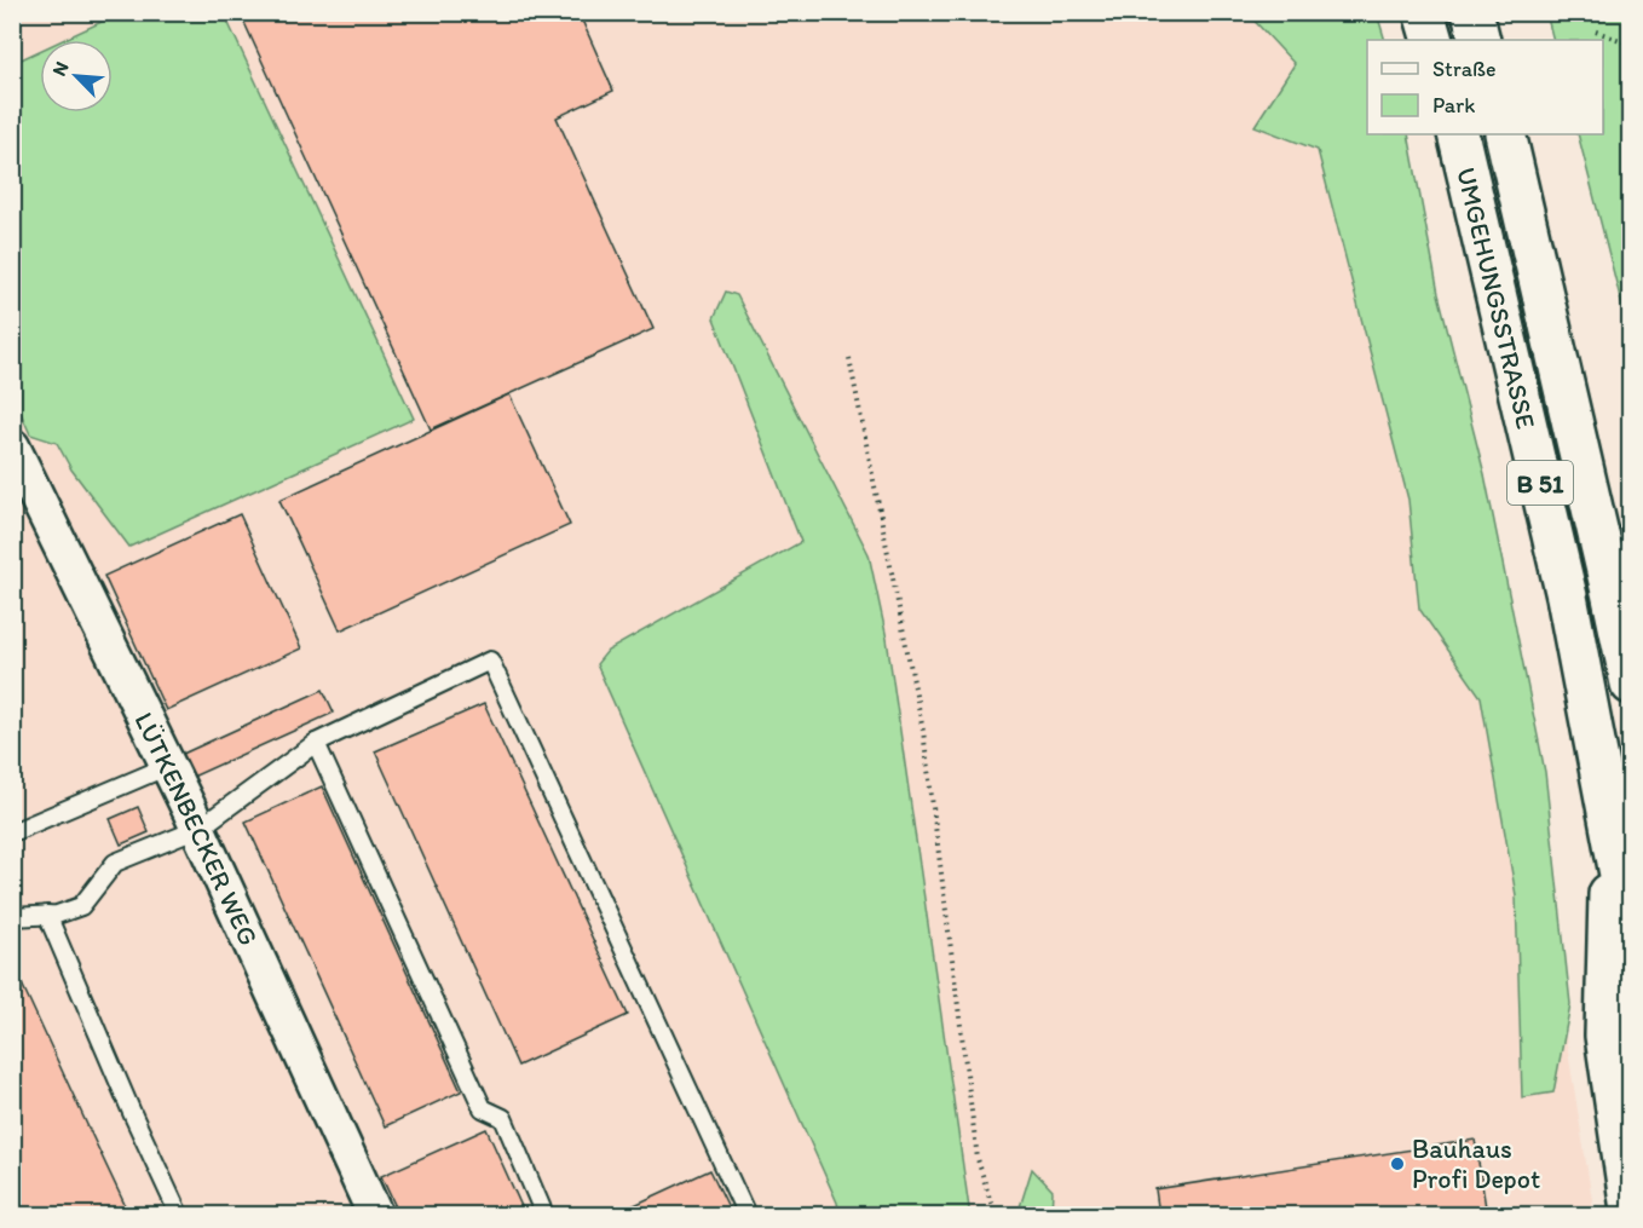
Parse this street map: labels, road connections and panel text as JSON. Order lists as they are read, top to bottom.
{
  "streets": {
    "highway": ["UMGEHUNGSSTRASSE", "B 51"],
    "street": ["LÜTKENBECKER WEG"]
  },
  "crossings": [
    ["UMGEHUNGSSTRASSE", "B 51"]
  ],
  "places": ["Bauhaus Profi Depot"],
  "legend": ["Straße", "Park"],
  "north": "top left"
}
